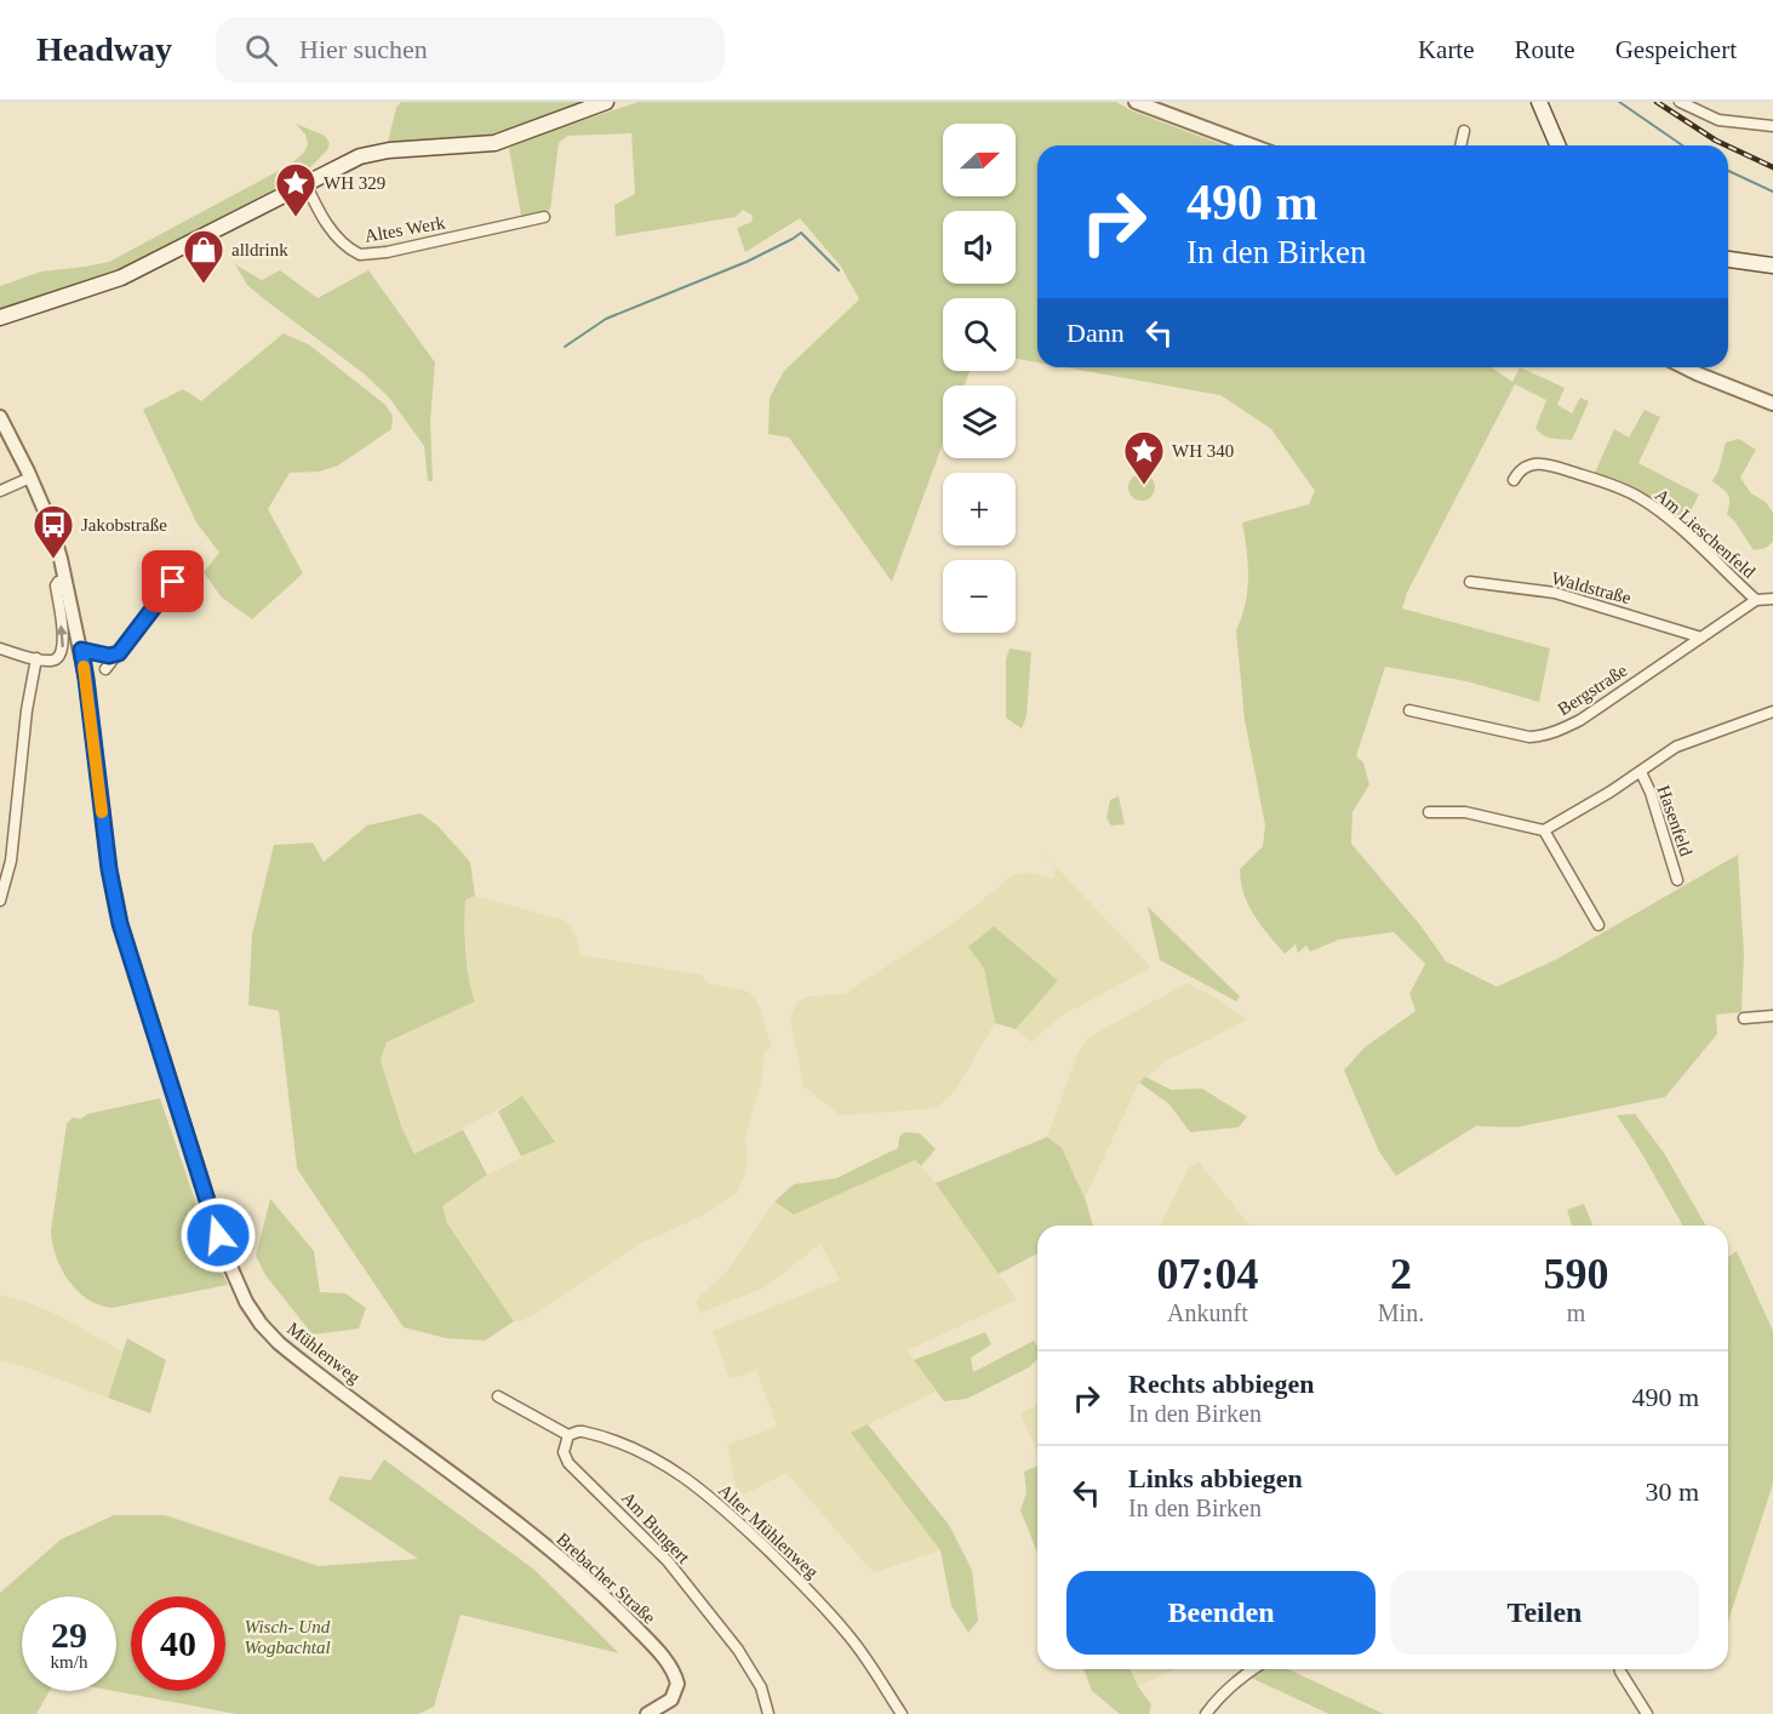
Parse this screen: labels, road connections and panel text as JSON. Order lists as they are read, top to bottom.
{
  "streets": {
    "street": [
      "Altes Werk",
      "Am Lieschenfeld",
      "Waldstraße",
      "Bergstraße",
      "Hasenfeld",
      "Mühlenweg",
      "Am Bungert",
      "Alter Mühlenweg",
      "Brebacher Straße"
    ]
  },
  "crossings": [
    ["Am Lieschenfeld", "Bergstraße"],
    ["Waldstraße", "Bergstraße"],
    ["Mühlenweg", "Brebacher Straße"],
    ["Am Bungert", "Alter Mühlenweg"]
  ],
  "parks": ["Wisch- Und Wogbachtal"],
  "places": {
    "place": ["WH 329", "WH 340"],
    "shop": ["alldrink"],
    "bus stop": ["Jakobstraße"]
  },
  "north": "right",
  "page": {
    "header": "Headway",
    "search": "Hier suchen",
    "nav": ["Karte", "Route", "Gespeichert"],
    "map_buttons": ["+", "−"],
    "turn": ["490 m", "In den Birken"],
    "then": "Dann",
    "eta": [
      "07:04",
      "Ankunft",
      "2",
      "Min.",
      "590",
      "m"
    ],
    "list": [
      {
        "name": "Rechts abbiegen",
        "note": "In den Birken",
        "value": "490 m"
      },
      {
        "name": "Links abbiegen",
        "note": "In den Birken",
        "value": "30 m"
      }
    ],
    "buttons": ["Beenden", "Teilen"],
    "speed": "29 km/h",
    "limit": "40"
  }
}
